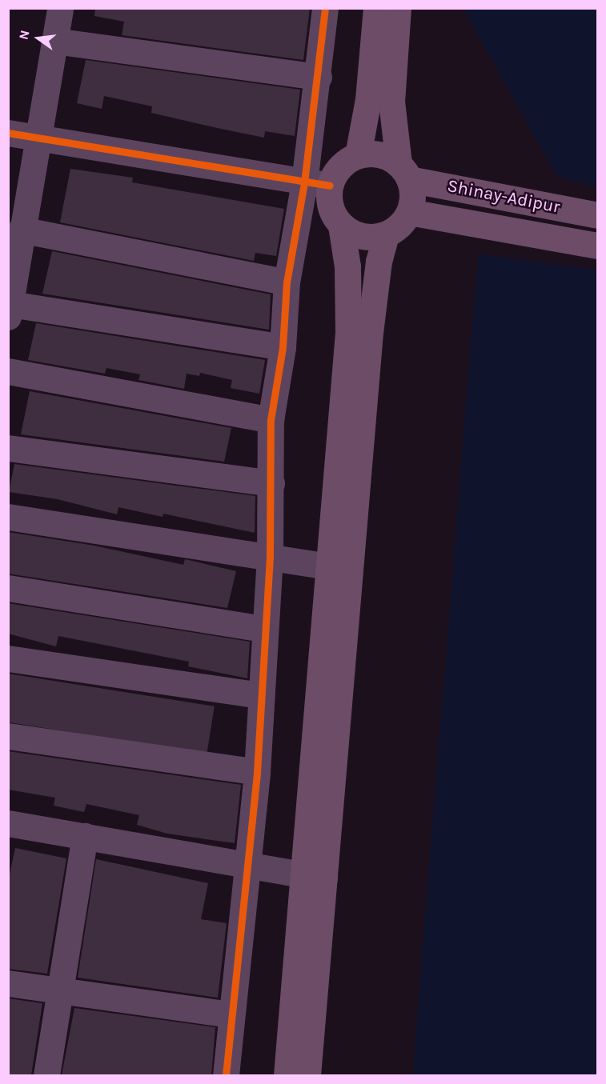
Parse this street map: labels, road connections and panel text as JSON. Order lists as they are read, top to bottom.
{
  "streets": {
    "main road": ["Shinay-Adipur"]
  },
  "north": "left"
}
